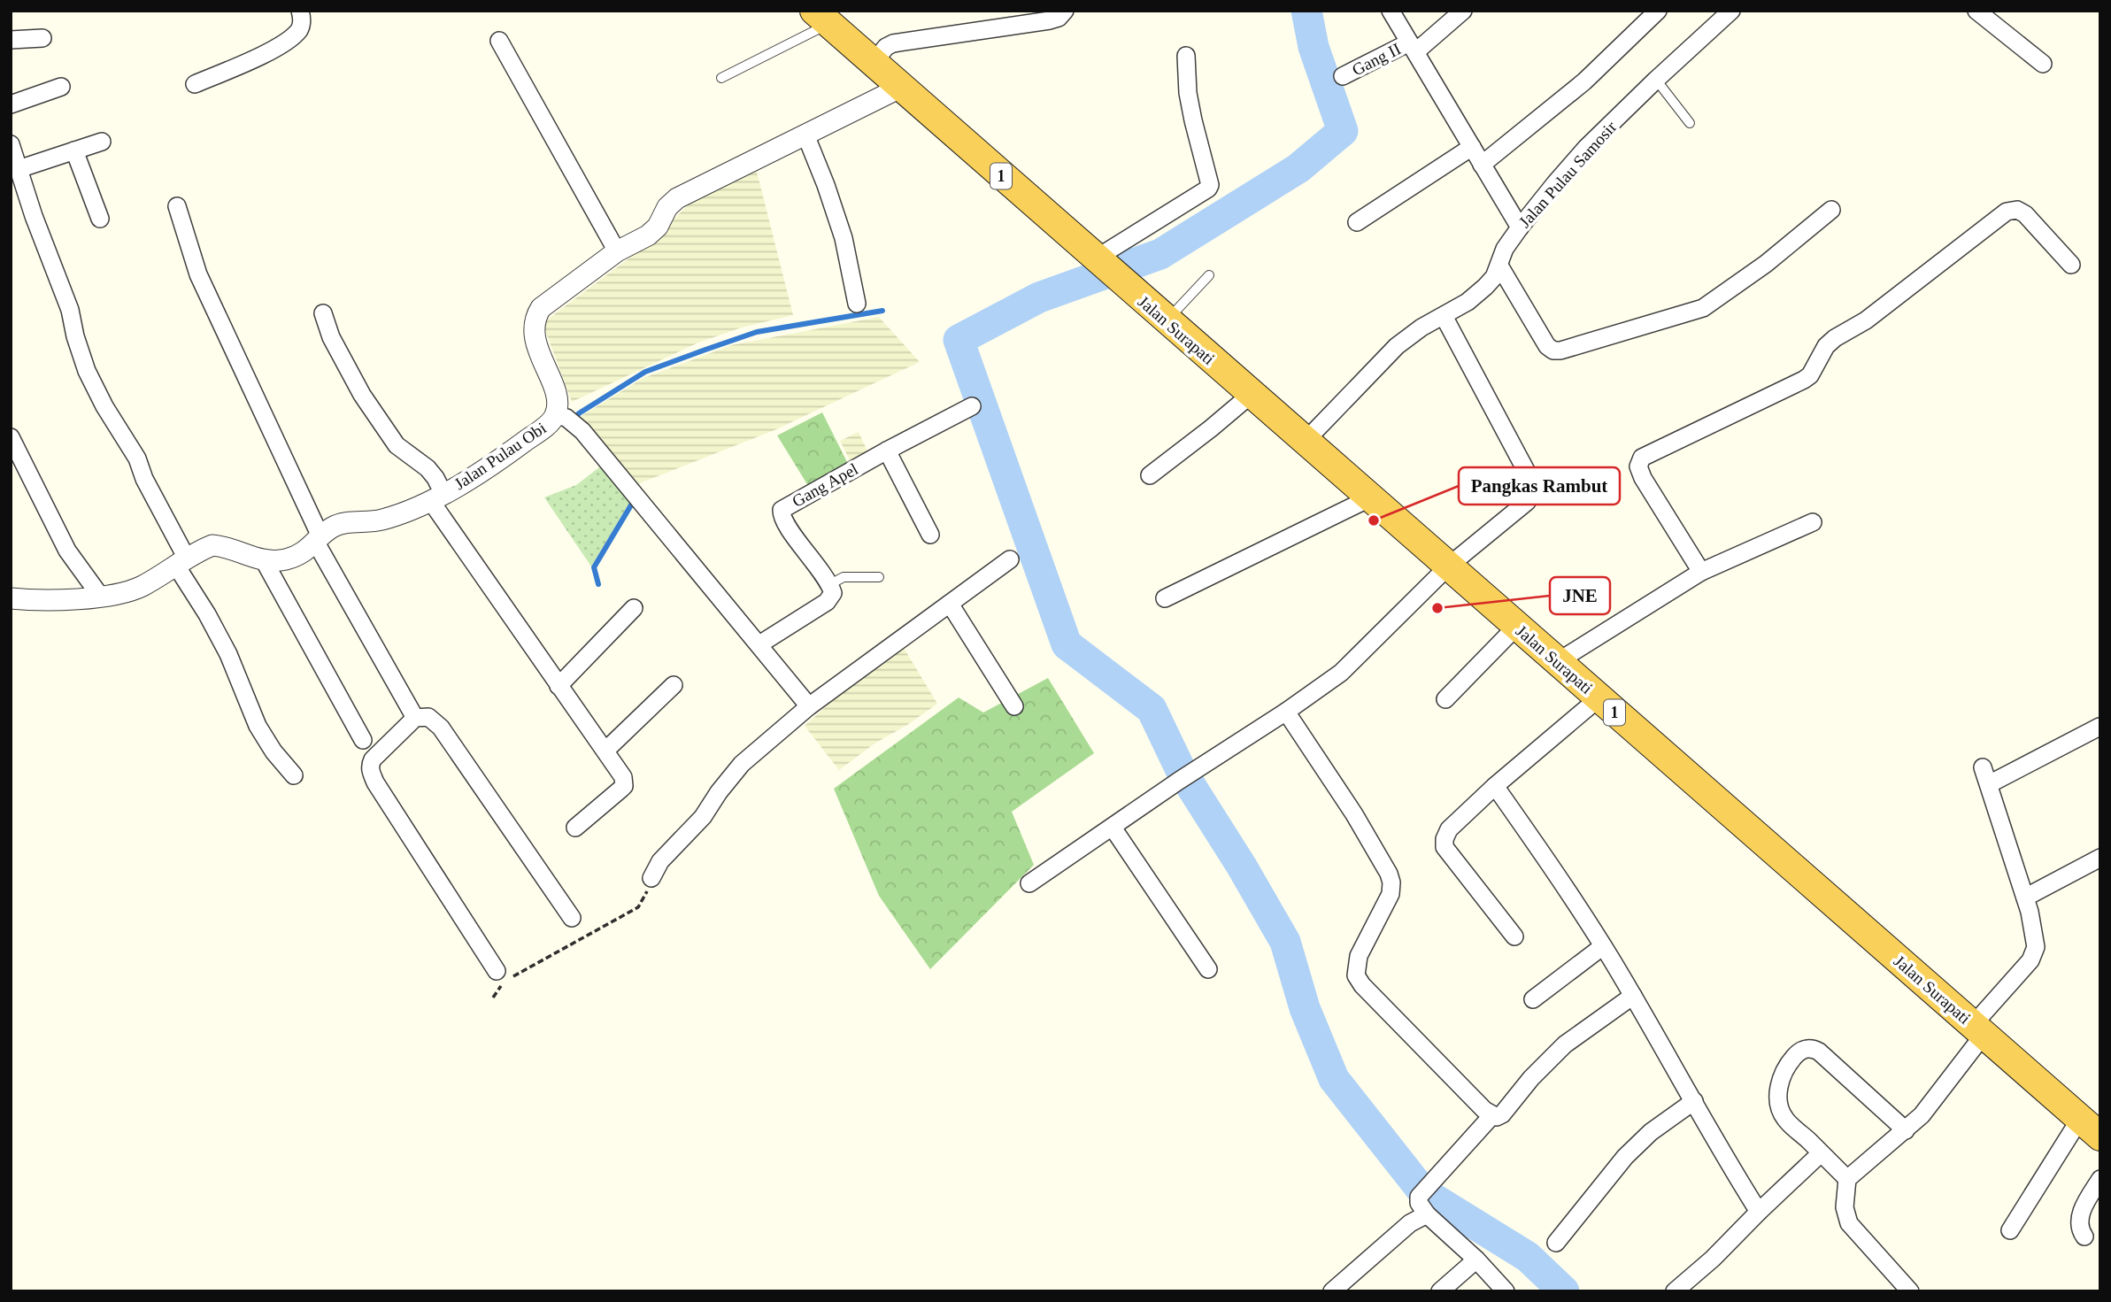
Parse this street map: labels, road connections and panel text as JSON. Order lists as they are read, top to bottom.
{
  "streets": {
    "highway": ["1", "Jalan Surapati"],
    "street": [
      "Gang II",
      "Jalan Pulau Samosir",
      "Jalan Pulau Obi",
      "Gang Apel"
    ]
  },
  "crossings": [
    ["Jalan Pulau Samosir", "Jalan Surapati"],
    ["Jalan Surapati", "Jalan Pulau Obi"]
  ],
  "places": ["Pangkas Rambut", "JNE"]
}
